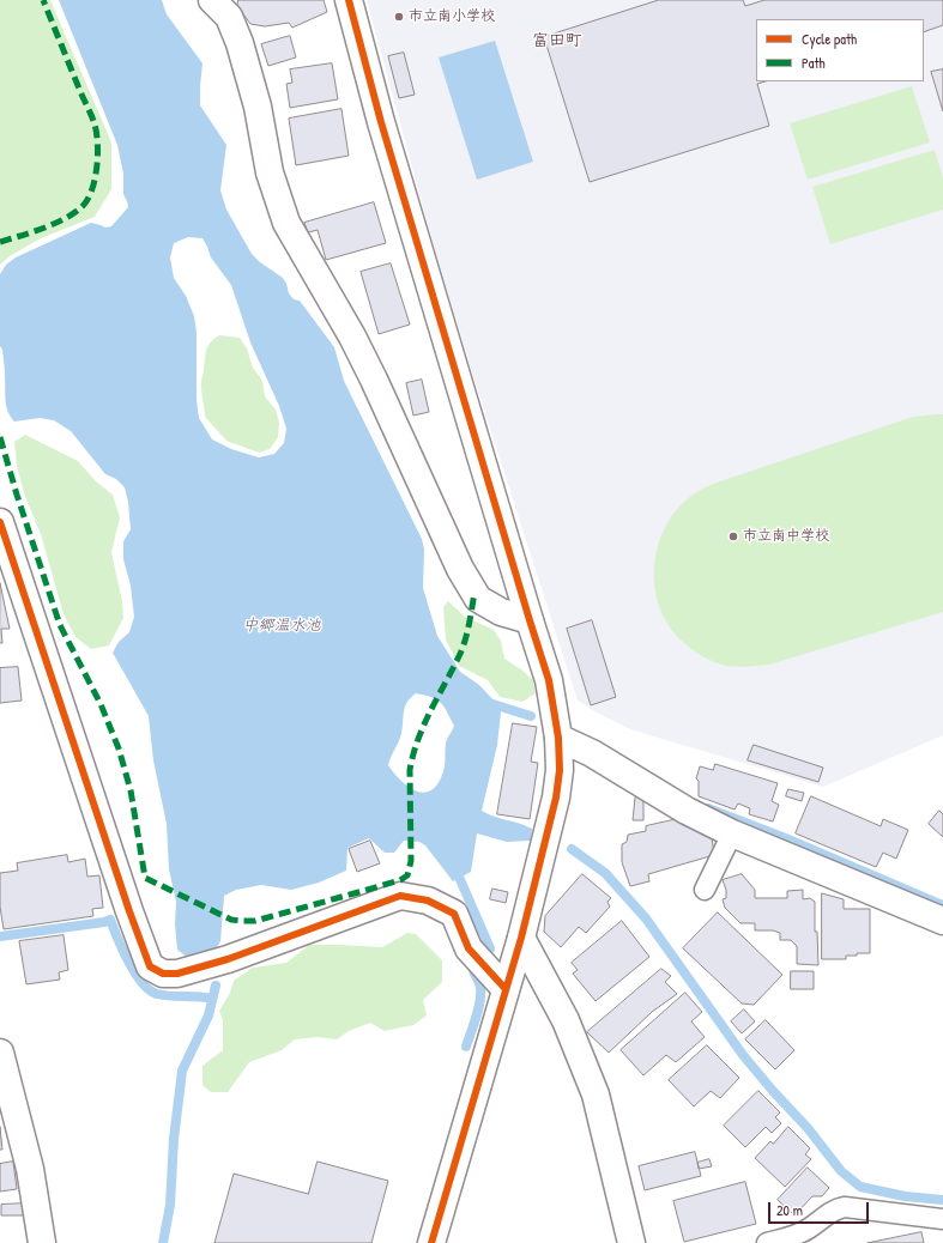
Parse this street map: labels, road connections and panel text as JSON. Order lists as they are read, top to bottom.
{
  "districts": ["富田町"],
  "water": ["中郷温水池"],
  "places": ["市立南小学校", "市立南中学校"],
  "legend": ["Cycle path", "Path"],
  "scale_bar": "20 m"
}
